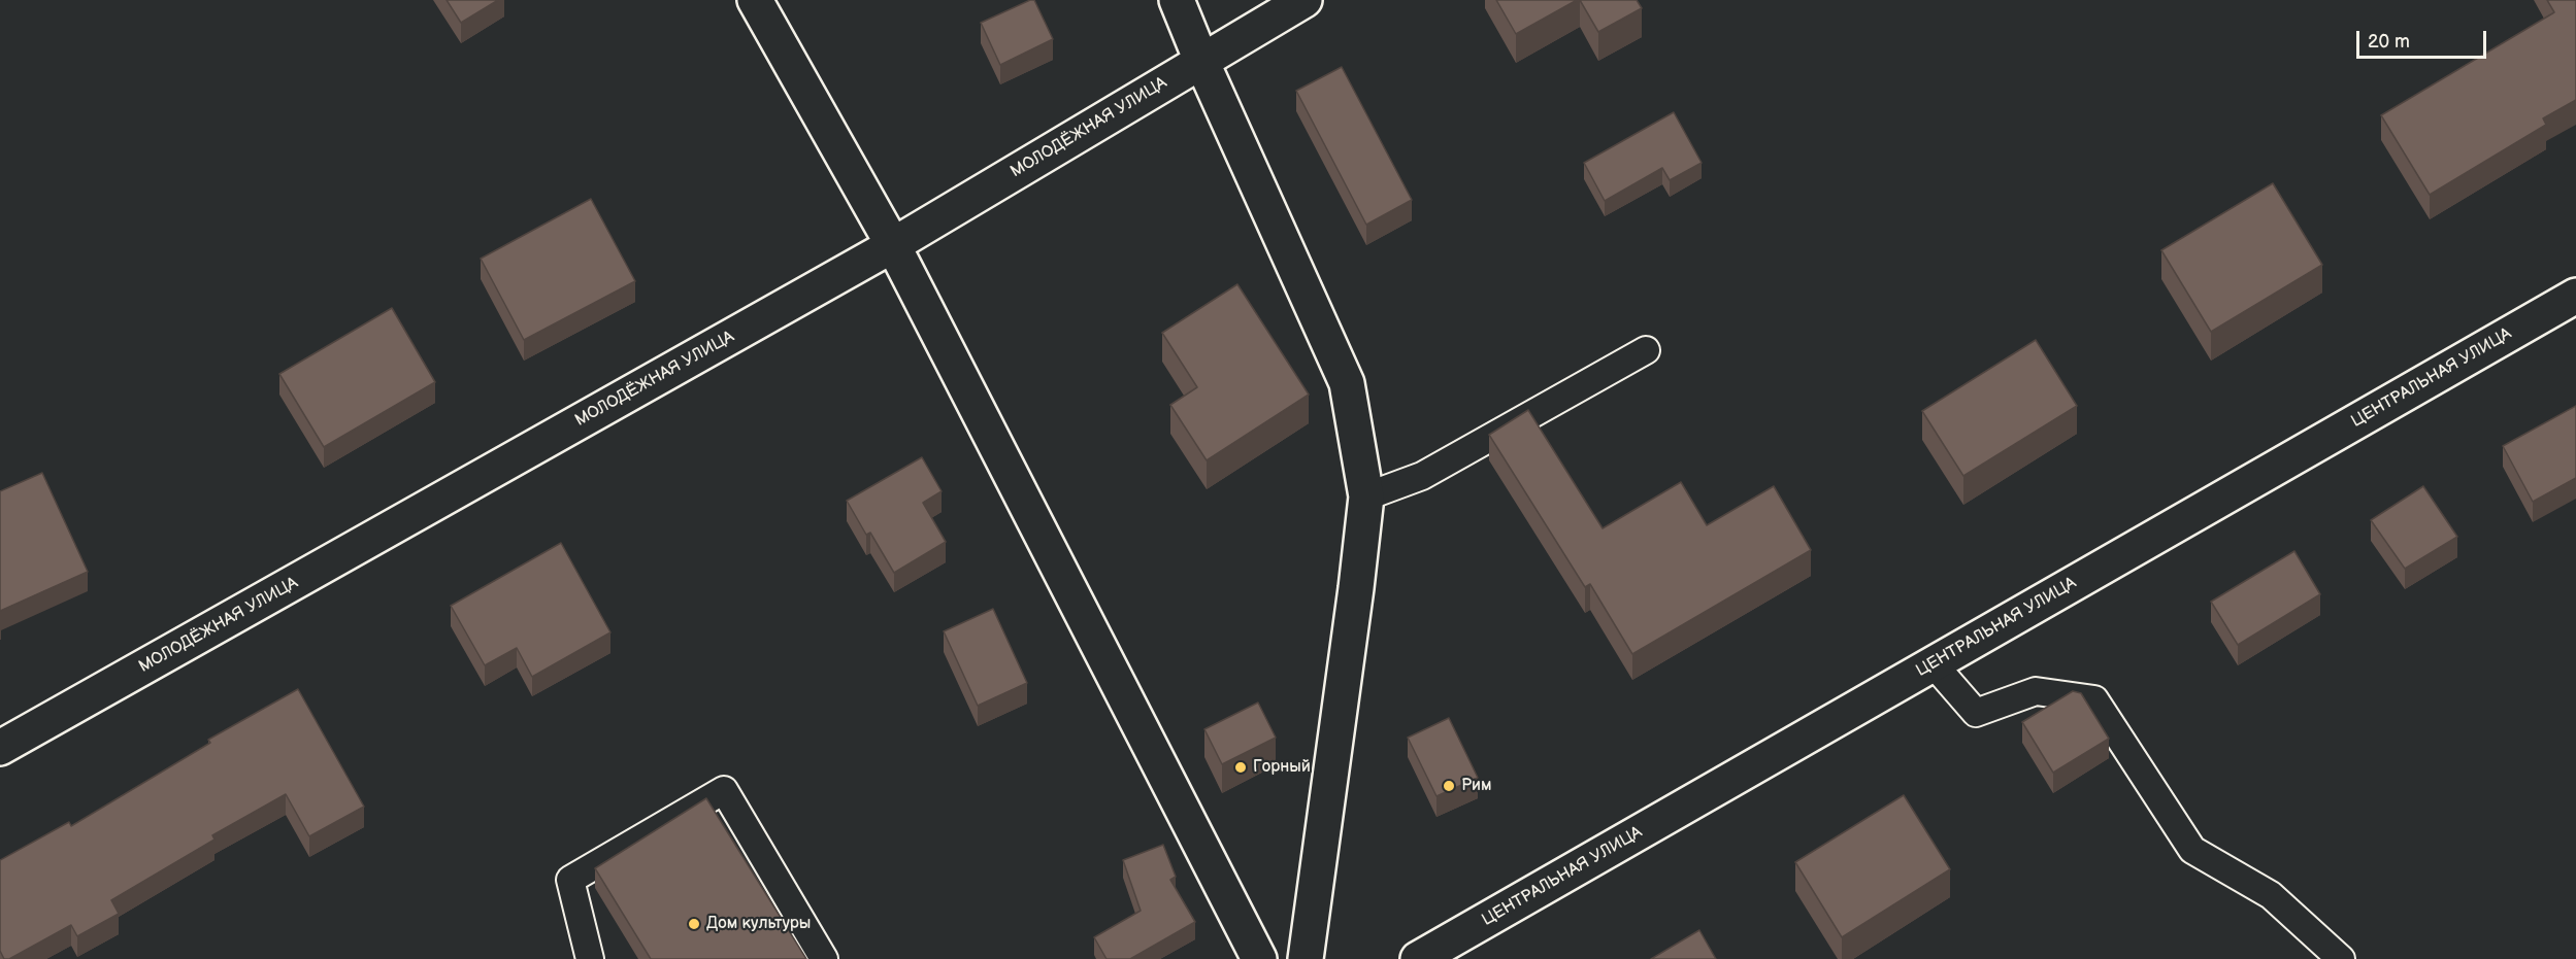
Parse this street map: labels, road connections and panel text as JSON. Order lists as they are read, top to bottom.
{
  "streets": {
    "street": ["МОЛОДЁЖНАЯ УЛИЦА", "ЦЕНТРАЛЬНАЯ УЛИЦА"]
  },
  "places": ["Горный", "Рим", "Дом культуры"],
  "scale_bar": "20 m"
}
